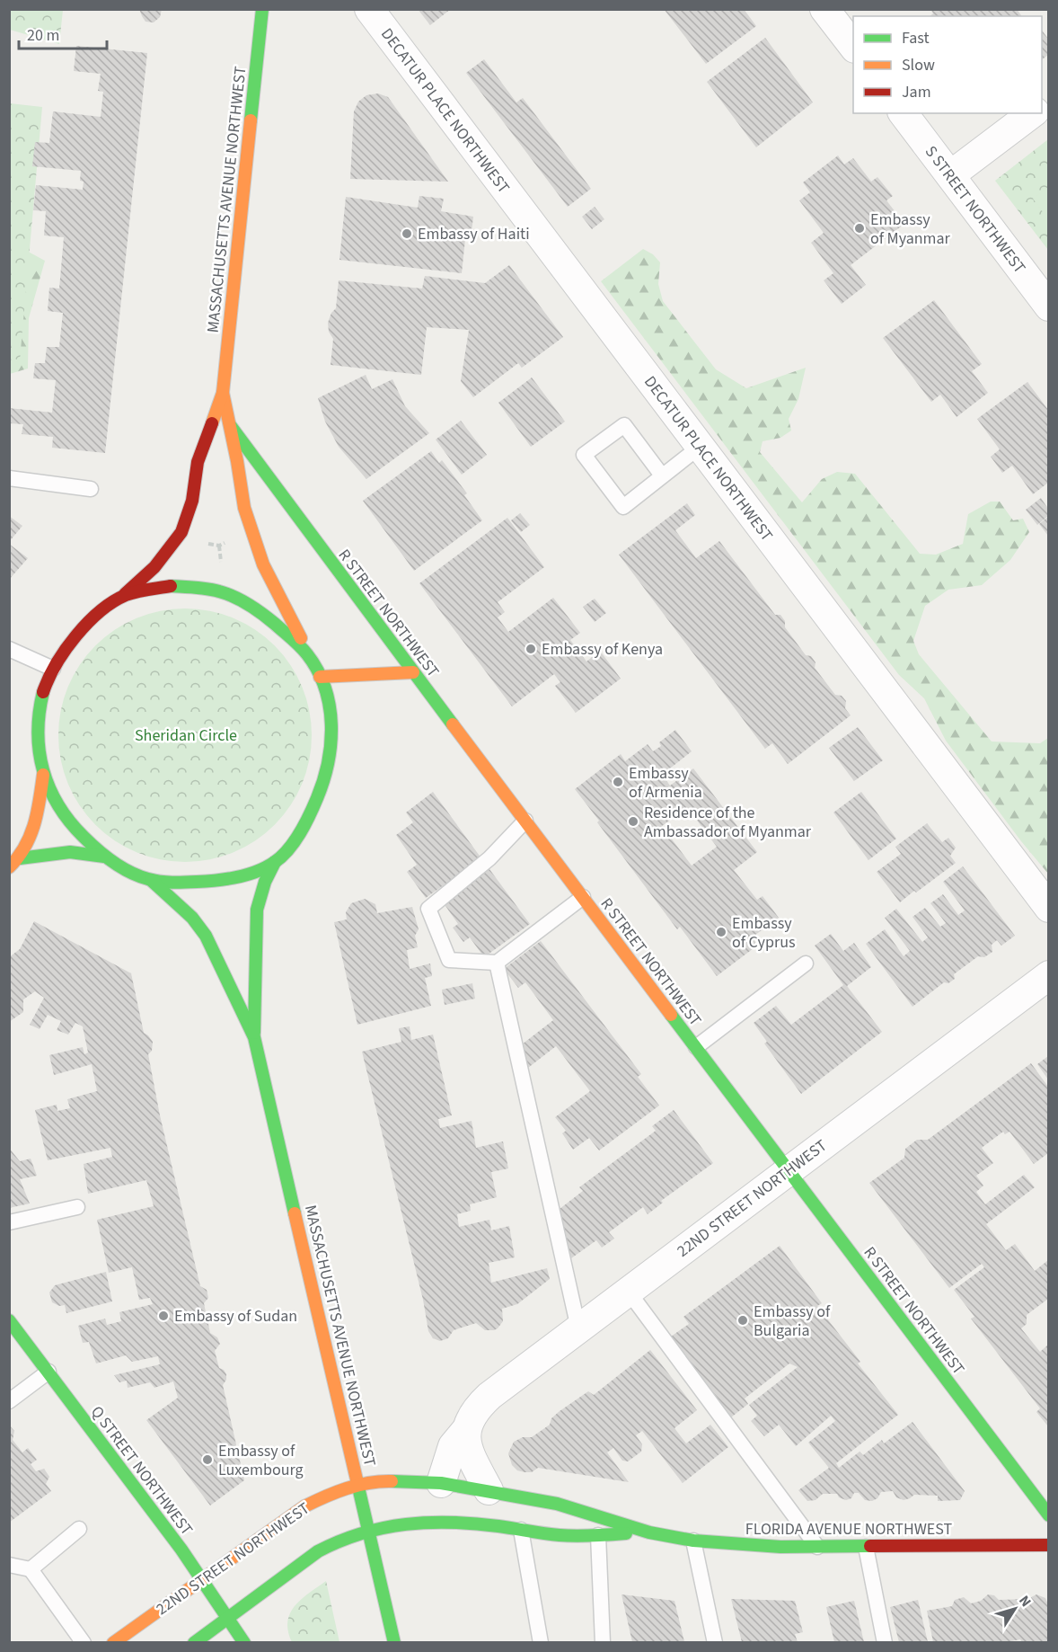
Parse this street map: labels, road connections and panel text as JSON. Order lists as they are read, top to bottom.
{
  "streets": {
    "main road": [
      "MASSACHUSETTS AVENUE NORTHWEST",
      "R STREET NORTHWEST",
      "22ND STREET NORTHWEST",
      "Q STREET NORTHWEST",
      "FLORIDA AVENUE NORTHWEST"
    ],
    "street": ["DECATUR PLACE NORTHWEST", "S STREET NORTHWEST"]
  },
  "crossings": [
    ["MASSACHUSETTS AVENUE NORTHWEST", "R STREET NORTHWEST"],
    ["MASSACHUSETTS AVENUE NORTHWEST", "22ND STREET NORTHWEST"],
    ["MASSACHUSETTS AVENUE NORTHWEST", "FLORIDA AVENUE NORTHWEST"],
    ["R STREET NORTHWEST", "22ND STREET NORTHWEST"],
    ["22ND STREET NORTHWEST", "Q STREET NORTHWEST"],
    ["22ND STREET NORTHWEST", "FLORIDA AVENUE NORTHWEST"]
  ],
  "parks": ["Sheridan Circle"],
  "places": [
    "Embassy of Myanmar",
    "Embassy of Haiti",
    "Embassy of Kenya",
    "Embassy of Armenia",
    "Residence of the Ambassador of Myanmar",
    "Embassy of Cyprus",
    "Embassy of Sudan",
    "Embassy of Bulgaria",
    "Embassy of Luxembourg"
  ],
  "legend": ["Fast", "Slow", "Jam"],
  "scale_bar": "20 m",
  "north": "top right"
}
